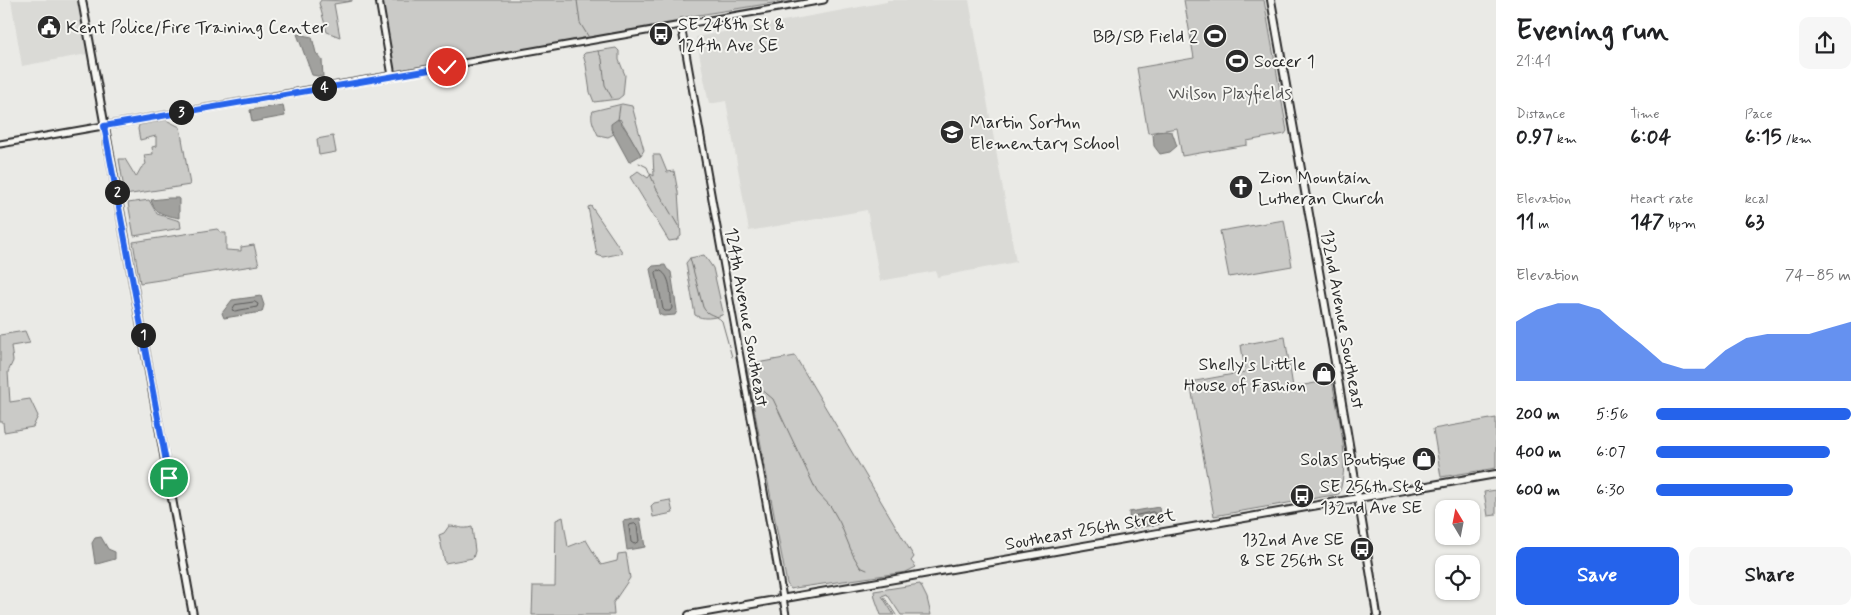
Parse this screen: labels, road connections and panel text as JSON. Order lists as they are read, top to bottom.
{
  "streets": {
    "main road": ["132nd Avenue Southeast", "Southeast 256th Street"],
    "street": ["124th Avenue Southeast"]
  },
  "crossings": [
    ["124th Avenue Southeast", "Southeast 256th Street"],
    ["132nd Avenue Southeast", "Southeast 256th Street"]
  ],
  "parks": ["Wilson Playfields"],
  "places": {
    "public building": ["Kent Police/Fire Training Center"],
    "bus stop": ["SE 248th St & 124th Ave SE", "SE 256th St & 132nd Ave SE", "132nd Ave SE & SE 256th St"],
    "sports": ["BB/SB Field 2", "Soccer 1"],
    "school or university": ["Martin Sortun Elementary School"],
    "church": ["Zion Mountain Lutheran Church"],
    "shop": ["Shelly's Little House of Fashion", "Solas Boutique"]
  },
  "north": "top",
  "page": {
    "heading": ["Evening run", "21:41"],
    "pins": [
      "4",
      "3",
      "2",
      "1"
    ],
    "stats": [
      ["Distance", "0.97 km"],
      ["Time", "6:04"],
      ["Pace", "6:15 /km"],
      ["Elevation", "11 m"],
      ["Heart rate", "147 bpm"],
      ["kcal", "63"]
    ],
    "chart": ["Elevation", "74–85 m"],
    "list": [
      {
        "name": "200 m",
        "note": "5:56"
      },
      {
        "name": "400 m",
        "note": "6:07"
      },
      {
        "name": "600 m",
        "note": "6:30"
      }
    ],
    "buttons": ["Save", "Share"]
  }
}
